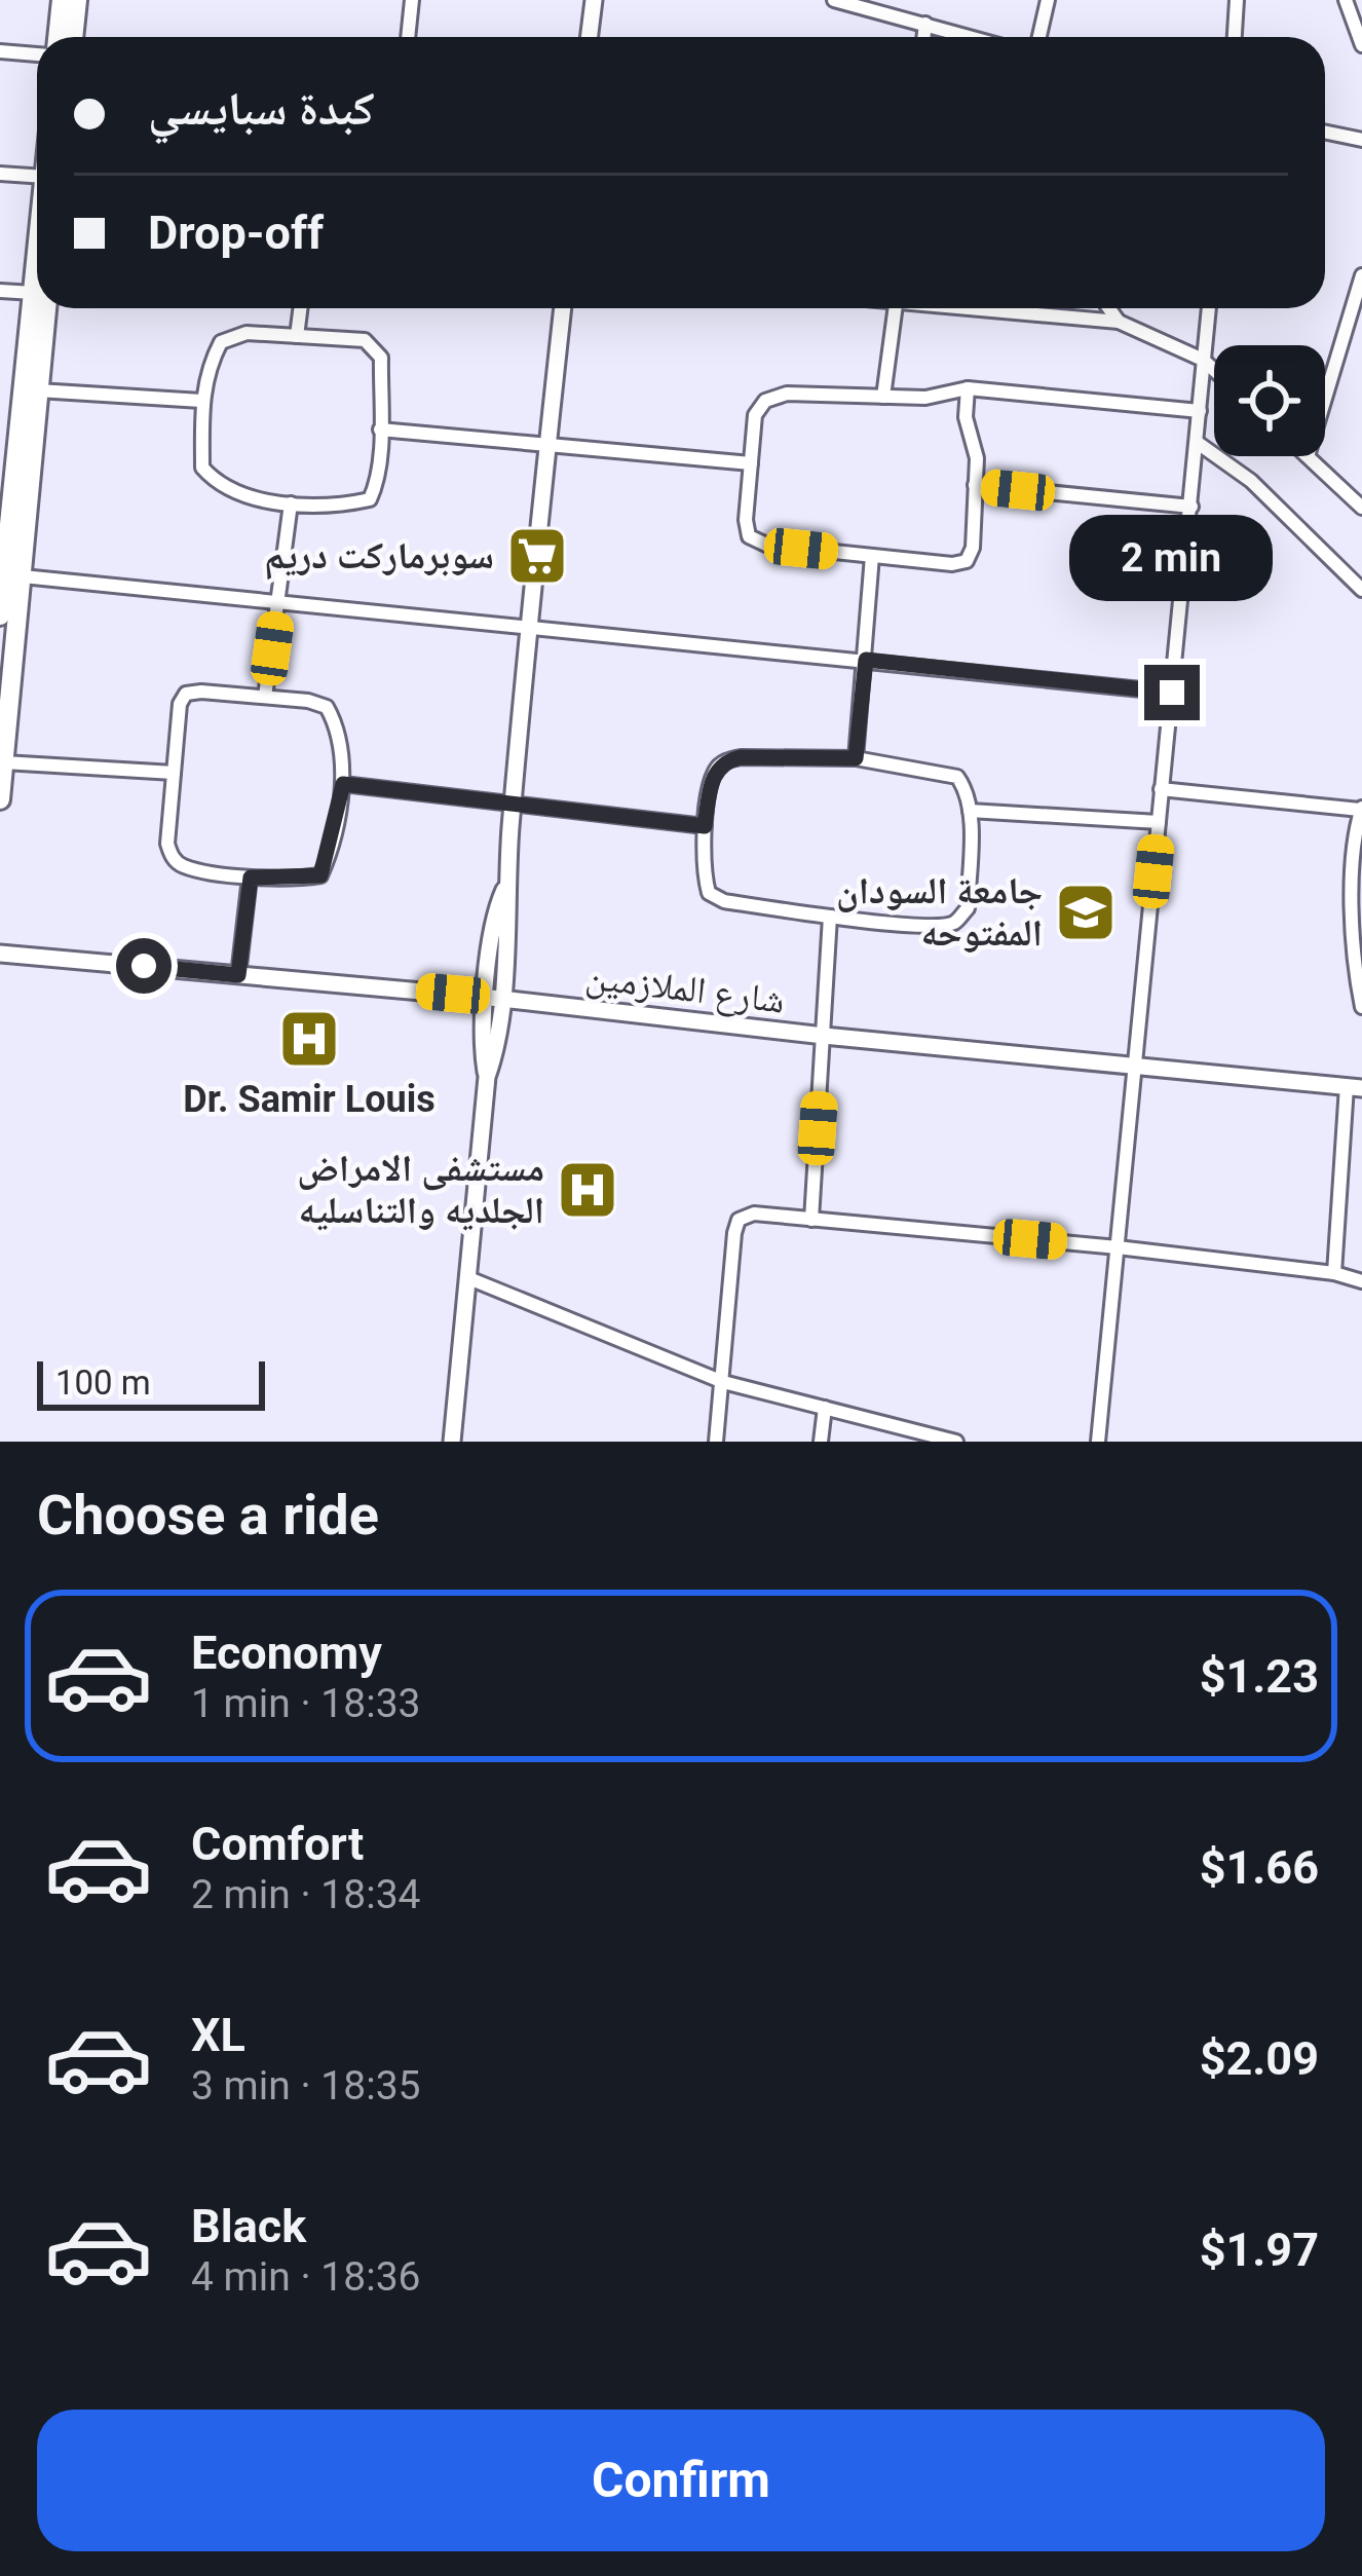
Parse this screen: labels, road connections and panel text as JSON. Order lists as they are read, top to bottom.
{
  "streets": {
    "street": ["شارع الملازمين"]
  },
  "places": {
    "supermarket": ["سوبرماركت دريم"],
    "school or university": ["جامعة السودان المفتوحه"],
    "hospital": ["Dr. Samir Louis", "مستشفى الامراض الجلديه والتناسليه"]
  },
  "scale_bar": "100 m",
  "page": {
    "banner": ["كبدة سبايسي", "Drop-off"],
    "bubble": "2 min",
    "scale": "100 m",
    "heading": "Choose a ride",
    "list": [
      {
        "name": "Economy",
        "note": "1 min · 18:33",
        "value": "$1.23"
      },
      {
        "name": "Comfort",
        "note": "2 min · 18:34",
        "value": "$1.66"
      },
      {
        "name": "XL",
        "note": "3 min · 18:35",
        "value": "$2.09"
      },
      {
        "name": "Black",
        "note": "4 min · 18:36",
        "value": "$1.97"
      }
    ],
    "buttons": "Confirm"
  }
}
